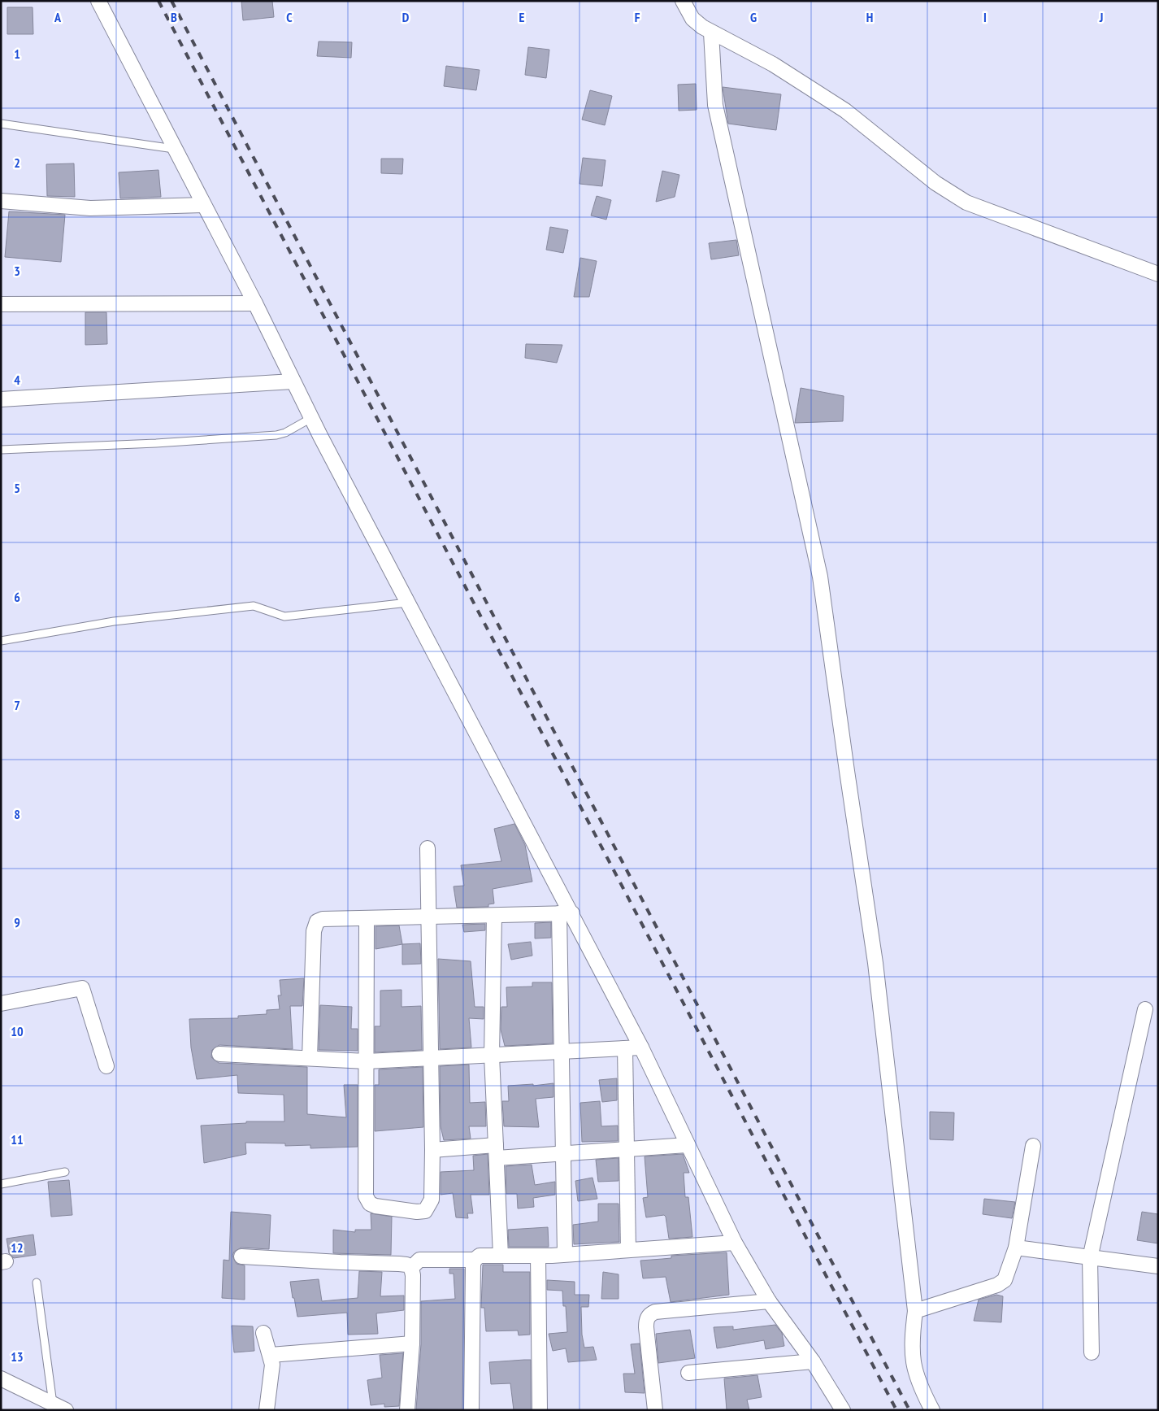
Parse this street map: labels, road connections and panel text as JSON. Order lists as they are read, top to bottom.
{
  "grid": {
    "columns": [
      "A",
      "B",
      "C",
      "D",
      "E",
      "F",
      "G",
      "H",
      "I",
      "J"
    ],
    "rows": [
      "1",
      "2",
      "3",
      "4",
      "5",
      "6",
      "7",
      "8",
      "9",
      "10",
      "11",
      "12",
      "13"
    ]
  }
}
